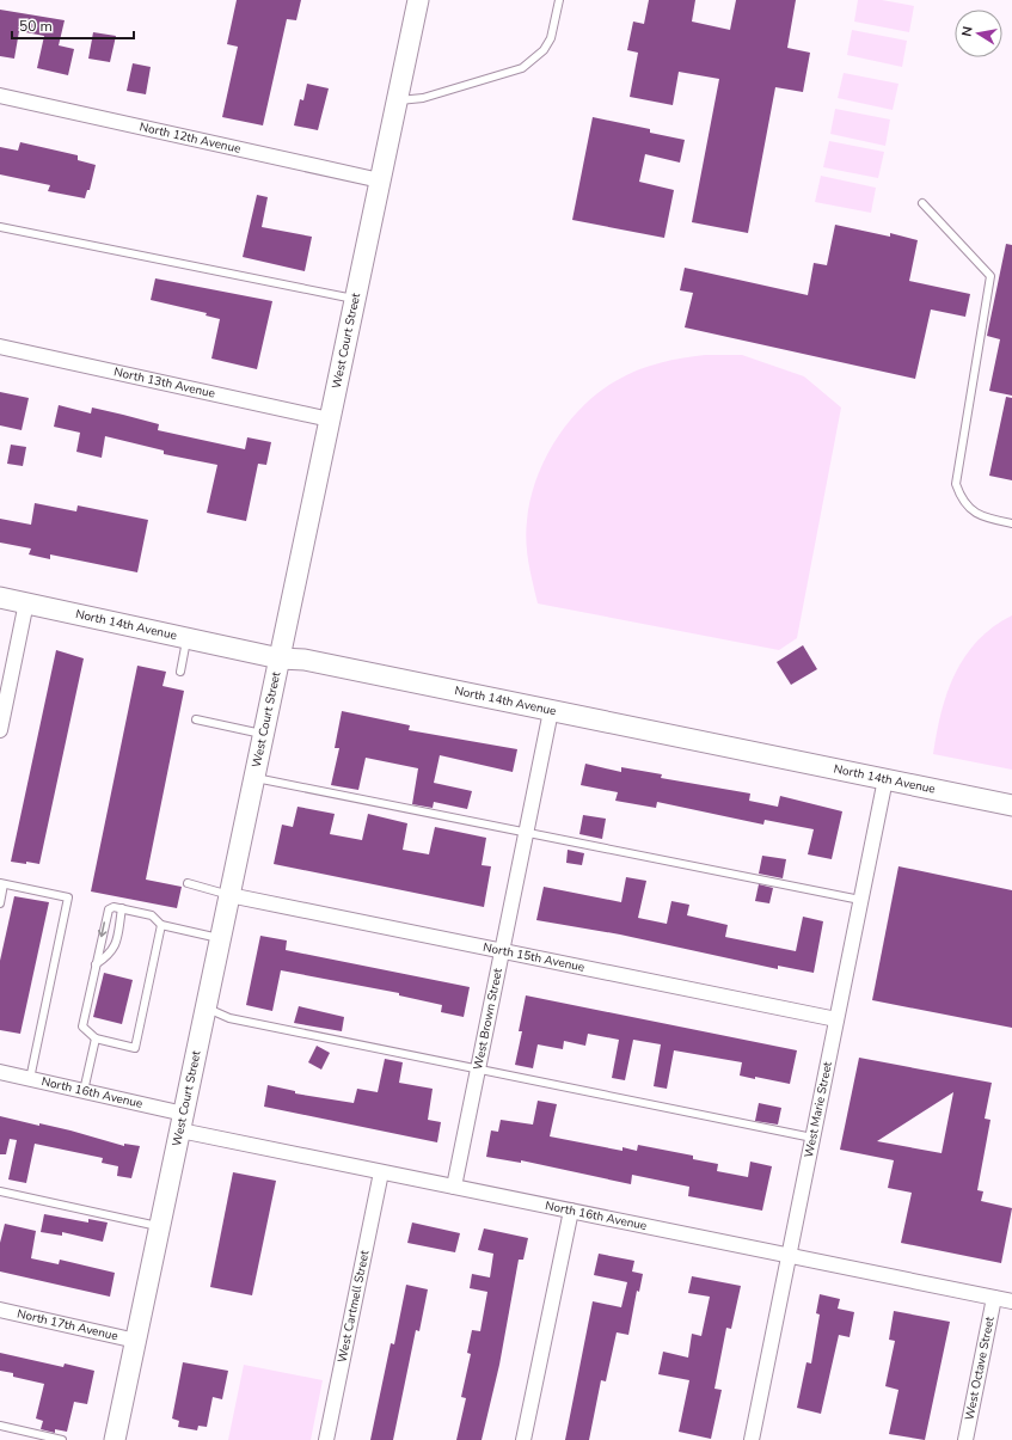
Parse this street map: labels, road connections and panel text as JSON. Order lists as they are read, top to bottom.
{
  "streets": {
    "main road": ["West Court Street", "North 14th Avenue"],
    "street": [
      "North 12th Avenue",
      "North 13th Avenue",
      "North 15th Avenue",
      "West Brown Street",
      "North 16th Avenue",
      "West Marie Street",
      "West Cartmell Street",
      "North 17th Avenue",
      "West Octave Street"
    ]
  },
  "crossings": [
    ["North 12th Avenue", "West Court Street"],
    ["West Court Street", "North 13th Avenue"],
    ["West Court Street", "North 14th Avenue"],
    ["West Court Street", "North 15th Avenue"],
    ["West Court Street", "North 16th Avenue"],
    ["West Court Street", "North 17th Avenue"],
    ["North 14th Avenue", "West Brown Street"],
    ["North 14th Avenue", "West Marie Street"],
    ["North 15th Avenue", "West Brown Street"],
    ["North 15th Avenue", "West Marie Street"],
    ["West Brown Street", "North 16th Avenue"],
    ["North 16th Avenue", "West Marie Street"],
    ["North 16th Avenue", "West Cartmell Street"],
    ["North 16th Avenue", "West Octave Street"]
  ],
  "scale_bar": "50 m",
  "north": "left"
}
